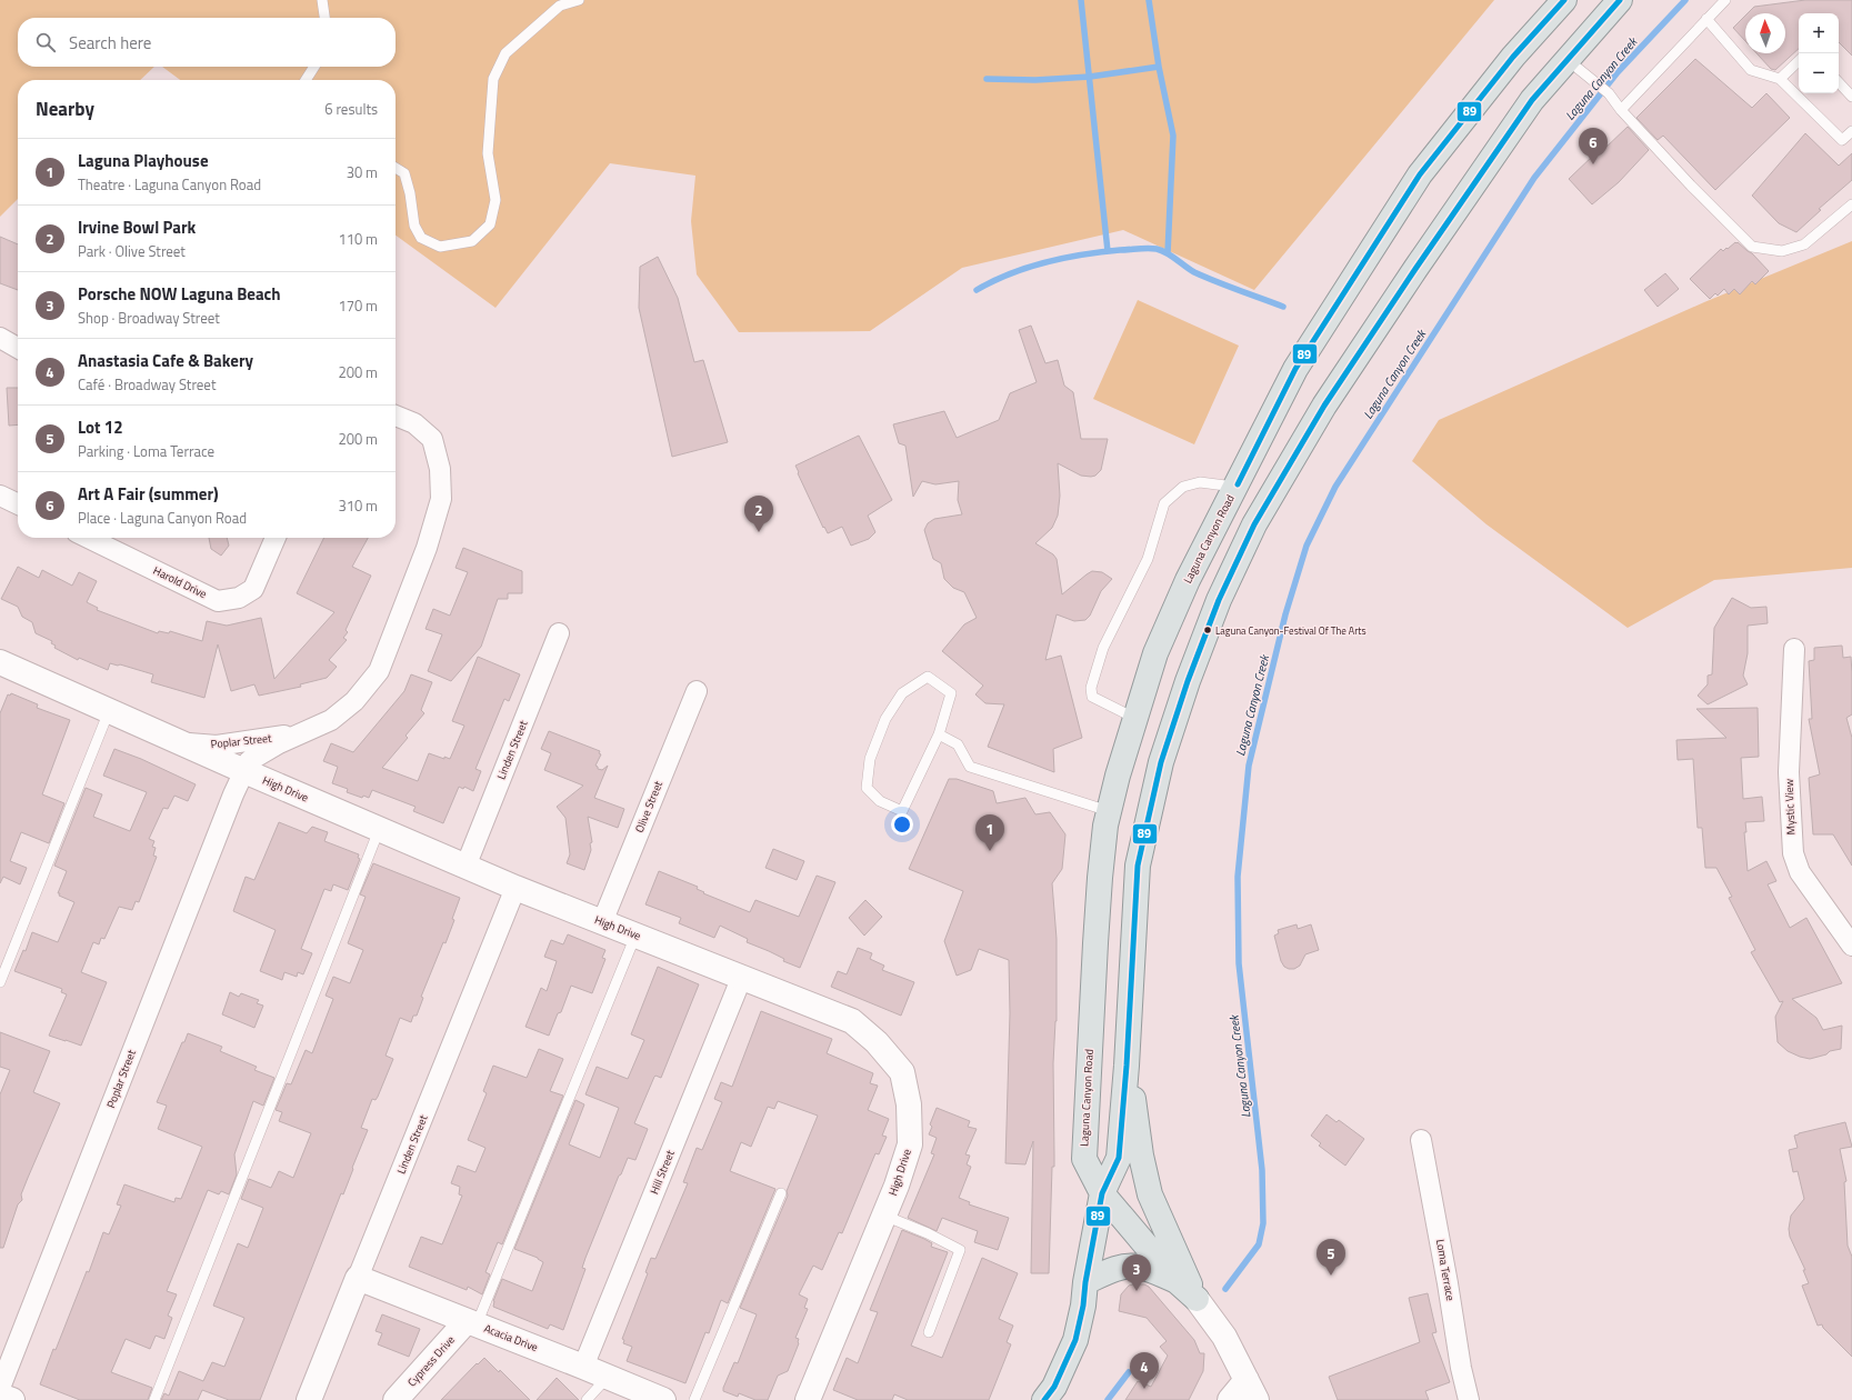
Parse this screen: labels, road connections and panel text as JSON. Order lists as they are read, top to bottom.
{
  "streets": {
    "main road": ["Laguna Canyon Road"],
    "street": [
      "Harold Drive",
      "Poplar Street",
      "Linden Street",
      "High Drive",
      "Olive Street",
      "Mystic View",
      "Hill Street",
      "Loma Terrace",
      "Acacia Drive",
      "Cypress Drive"
    ]
  },
  "crossings": [
    ["Poplar Street", "High Drive"],
    ["Linden Street", "High Drive"],
    ["Linden Street", "Acacia Drive"],
    ["High Drive", "Olive Street"],
    ["High Drive", "Hill Street"],
    ["Hill Street", "Acacia Drive"],
    ["Acacia Drive", "Cypress Drive"]
  ],
  "water": ["Laguna Canyon Creek"],
  "places": ["Laguna Canyon-Festival Of The Arts"],
  "lines": ["transit line 89"],
  "north": "top",
  "page": {
    "map_buttons": ["+", "−"],
    "search": "Search here",
    "heading": ["Nearby", "6 results"],
    "pins": [
      "6",
      "2",
      "1",
      "5",
      "3",
      "4"
    ],
    "list": [
      {
        "mark": "1",
        "name": "Laguna Playhouse",
        "note": "Theatre · Laguna Canyon Road",
        "value": "30 m"
      },
      {
        "mark": "2",
        "name": "Irvine Bowl Park",
        "note": "Park · Olive Street",
        "value": "110 m"
      },
      {
        "mark": "3",
        "name": "Porsche NOW Laguna Beach",
        "note": "Shop · Broadway Street",
        "value": "170 m"
      },
      {
        "mark": "4",
        "name": "Anastasia Cafe & Bakery",
        "note": "Café · Broadway Street",
        "value": "200 m"
      },
      {
        "mark": "5",
        "name": "Lot 12",
        "note": "Parking · Loma Terrace",
        "value": "200 m"
      },
      {
        "mark": "6",
        "name": "Art A Fair (summer)",
        "note": "Place · Laguna Canyon Road",
        "value": "310 m"
      }
    ]
  }
}
